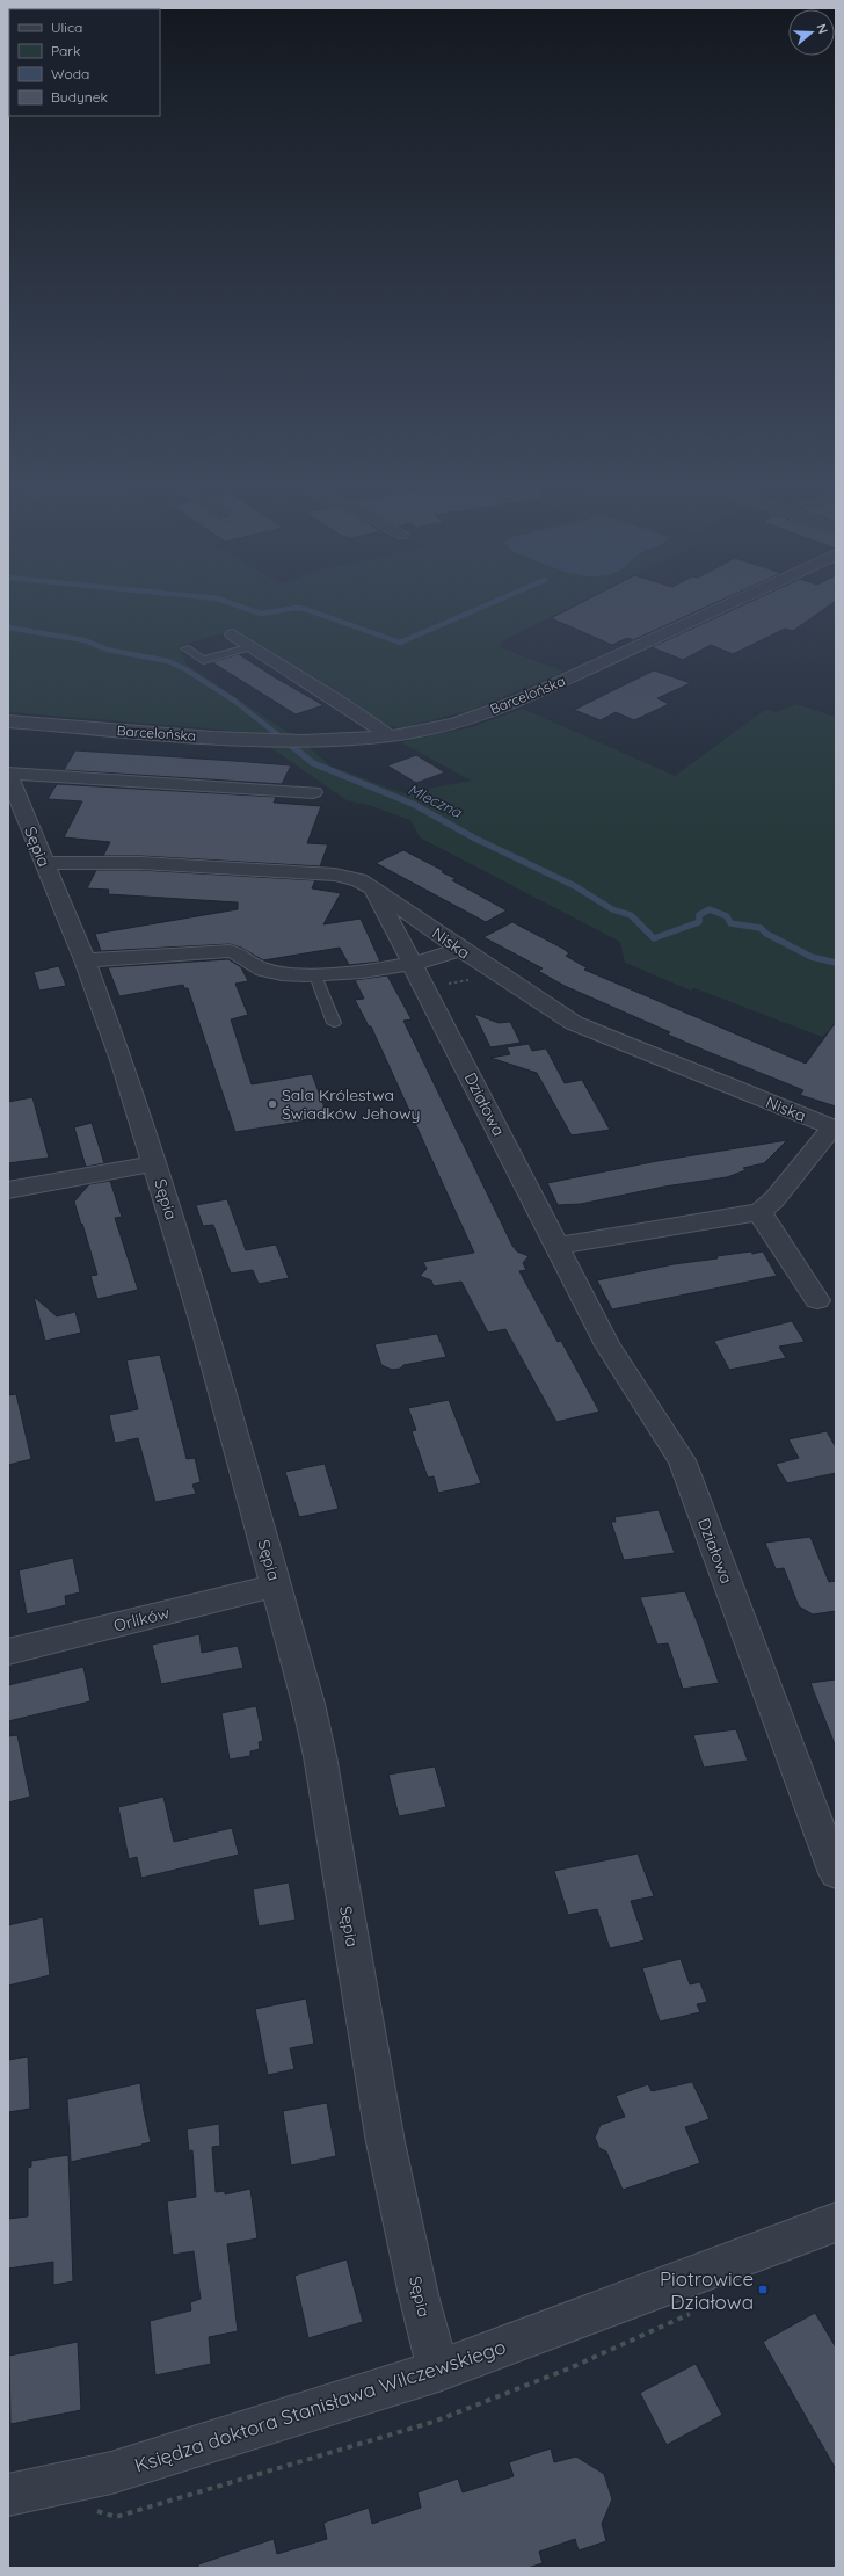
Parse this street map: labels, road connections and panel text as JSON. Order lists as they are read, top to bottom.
{
  "streets": {
    "street": [
      "Barcelońska",
      "Sępia",
      "Niska",
      "Działowa",
      "Orlików",
      "Księdza doktora Stanisława Wilczewskiego"
    ]
  },
  "crossings": [
    ["Sępia", "Niska"],
    ["Sępia", "Orlików"],
    ["Sępia", "Księdza doktora Stanisława Wilczewskiego"],
    ["Niska", "Działowa"]
  ],
  "water": ["Mleczna"],
  "places": {
    "other": ["Sala Królestwa Świadków Jehowy"],
    "transit": ["Piotrowice Działowa"]
  },
  "legend": [
    "Ulica",
    "Park",
    "Woda",
    "Budynek"
  ],
  "north": "right"
}
